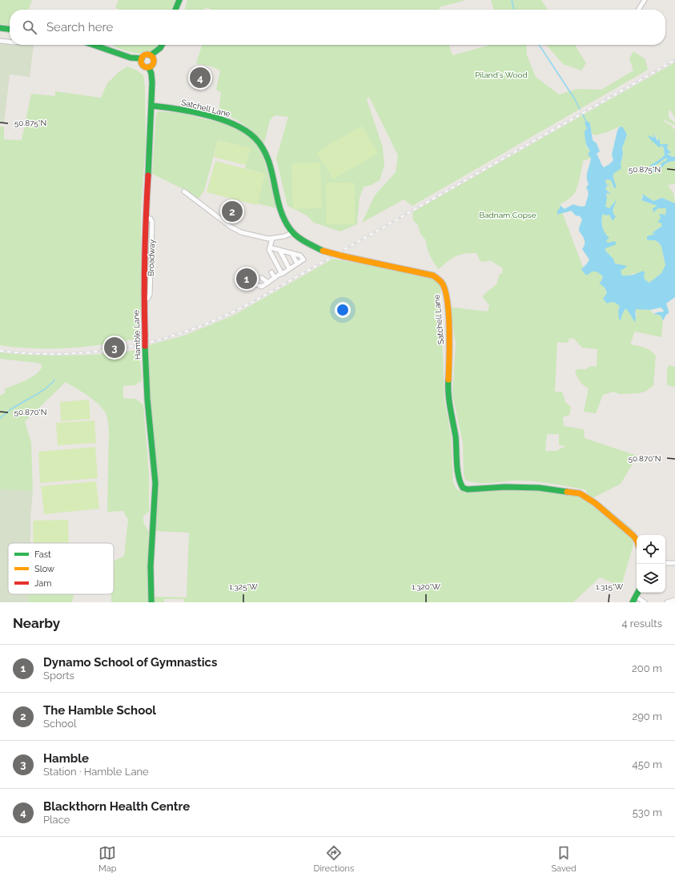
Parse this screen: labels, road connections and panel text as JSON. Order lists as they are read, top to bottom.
{
  "streets": {
    "street": ["Satchell Lane", "Hamble Lane"]
  },
  "crossings": [
    ["Satchell Lane", "Hamble Lane"]
  ],
  "parks": ["Piland's Wood", "Badnam Copse"],
  "legend": ["Fast", "Slow", "Jam"],
  "page": {
    "search": "Search here",
    "pins": [
      "4",
      "2",
      "1",
      "3"
    ],
    "heading": ["Nearby", "4 results"],
    "list": [
      {
        "mark": "1",
        "name": "Dynamo School of Gymnastics",
        "note": "Sports",
        "value": "200 m"
      },
      {
        "mark": "2",
        "name": "The Hamble School",
        "note": "School",
        "value": "290 m"
      },
      {
        "mark": "3",
        "name": "Hamble",
        "note": "Station · Hamble Lane",
        "value": "450 m"
      },
      {
        "mark": "4",
        "name": "Blackthorn Health Centre",
        "note": "Place",
        "value": "530 m"
      }
    ],
    "nav": ["Map", "Directions", "Saved"]
  },
  "coordinates": [
    "50.875°N",
    "50.870°N",
    "1.325°W",
    "1.320°W",
    "1.315°W"
  ]
}
